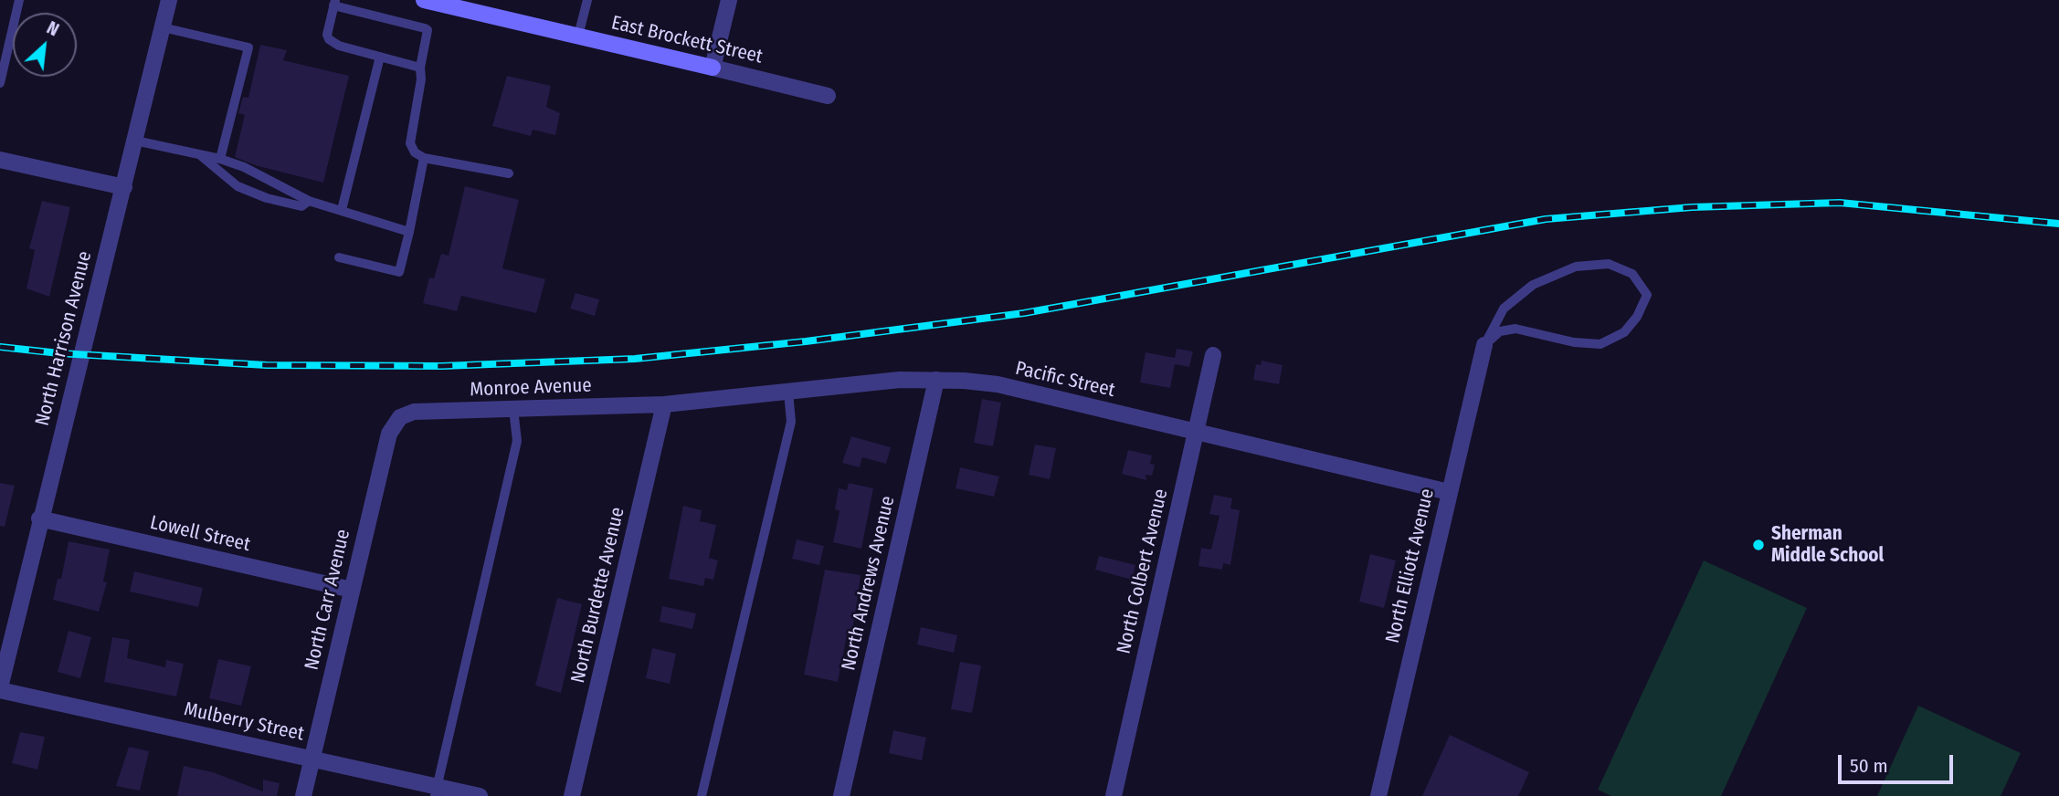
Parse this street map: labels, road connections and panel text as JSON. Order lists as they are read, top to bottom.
{
  "streets": {
    "street": [
      "East Brockett Street",
      "North Harrison Avenue",
      "Pacific Street",
      "Monroe Avenue",
      "Lowell Street",
      "North Elliott Avenue",
      "North Colbert Avenue",
      "North Andrews Avenue",
      "North Burdette Avenue",
      "North Carr Avenue",
      "Mulberry Street"
    ]
  },
  "crossings": [
    ["North Harrison Avenue", "Lowell Street"],
    ["North Harrison Avenue", "Mulberry Street"],
    ["Pacific Street", "Monroe Avenue"],
    ["Pacific Street", "North Elliott Avenue"],
    ["Pacific Street", "North Colbert Avenue"],
    ["Pacific Street", "North Andrews Avenue"],
    ["Pacific Street", "North Burdette Avenue"],
    ["Monroe Avenue", "North Burdette Avenue"],
    ["Monroe Avenue", "North Carr Avenue"],
    ["Lowell Street", "North Carr Avenue"],
    ["North Carr Avenue", "Mulberry Street"]
  ],
  "places": ["Sherman Middle School"],
  "scale_bar": "50 m",
  "north": "top right"
}
